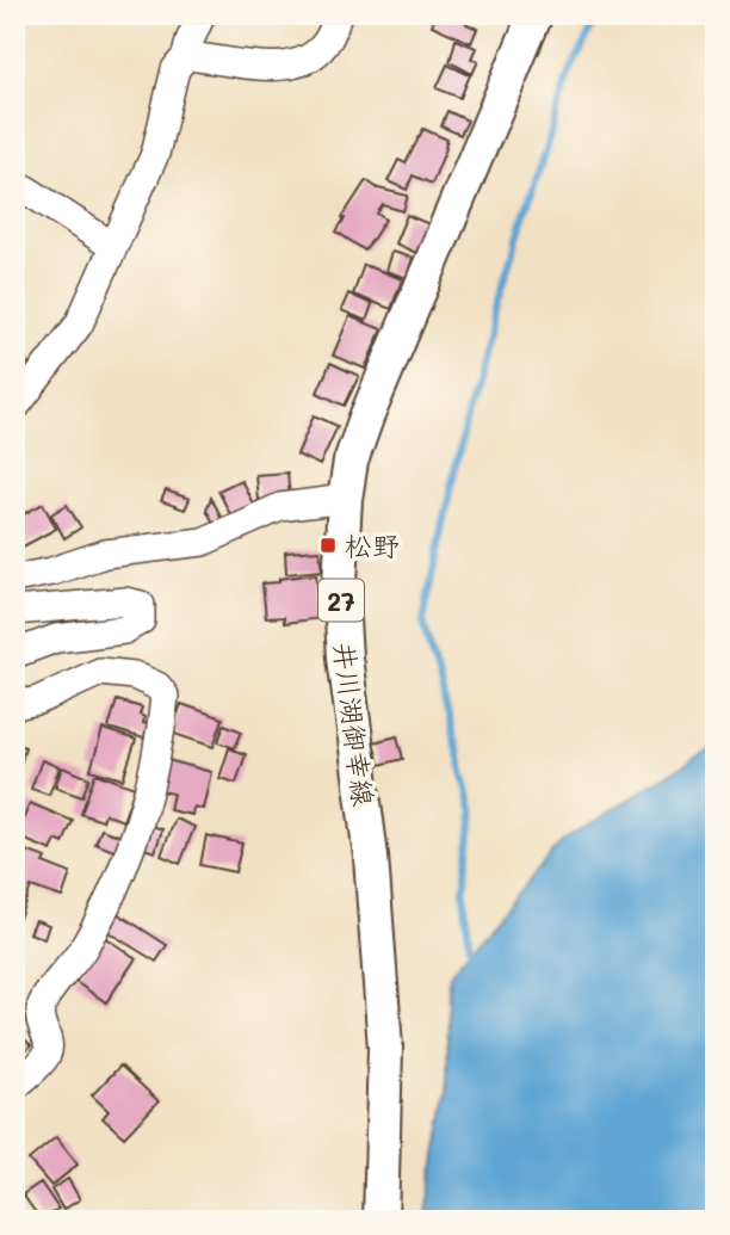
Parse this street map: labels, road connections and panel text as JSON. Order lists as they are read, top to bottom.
{
  "streets": {
    "main road": ["27", "井川湖御幸線"]
  },
  "places": {
    "transit": ["松野"]
  }
}
